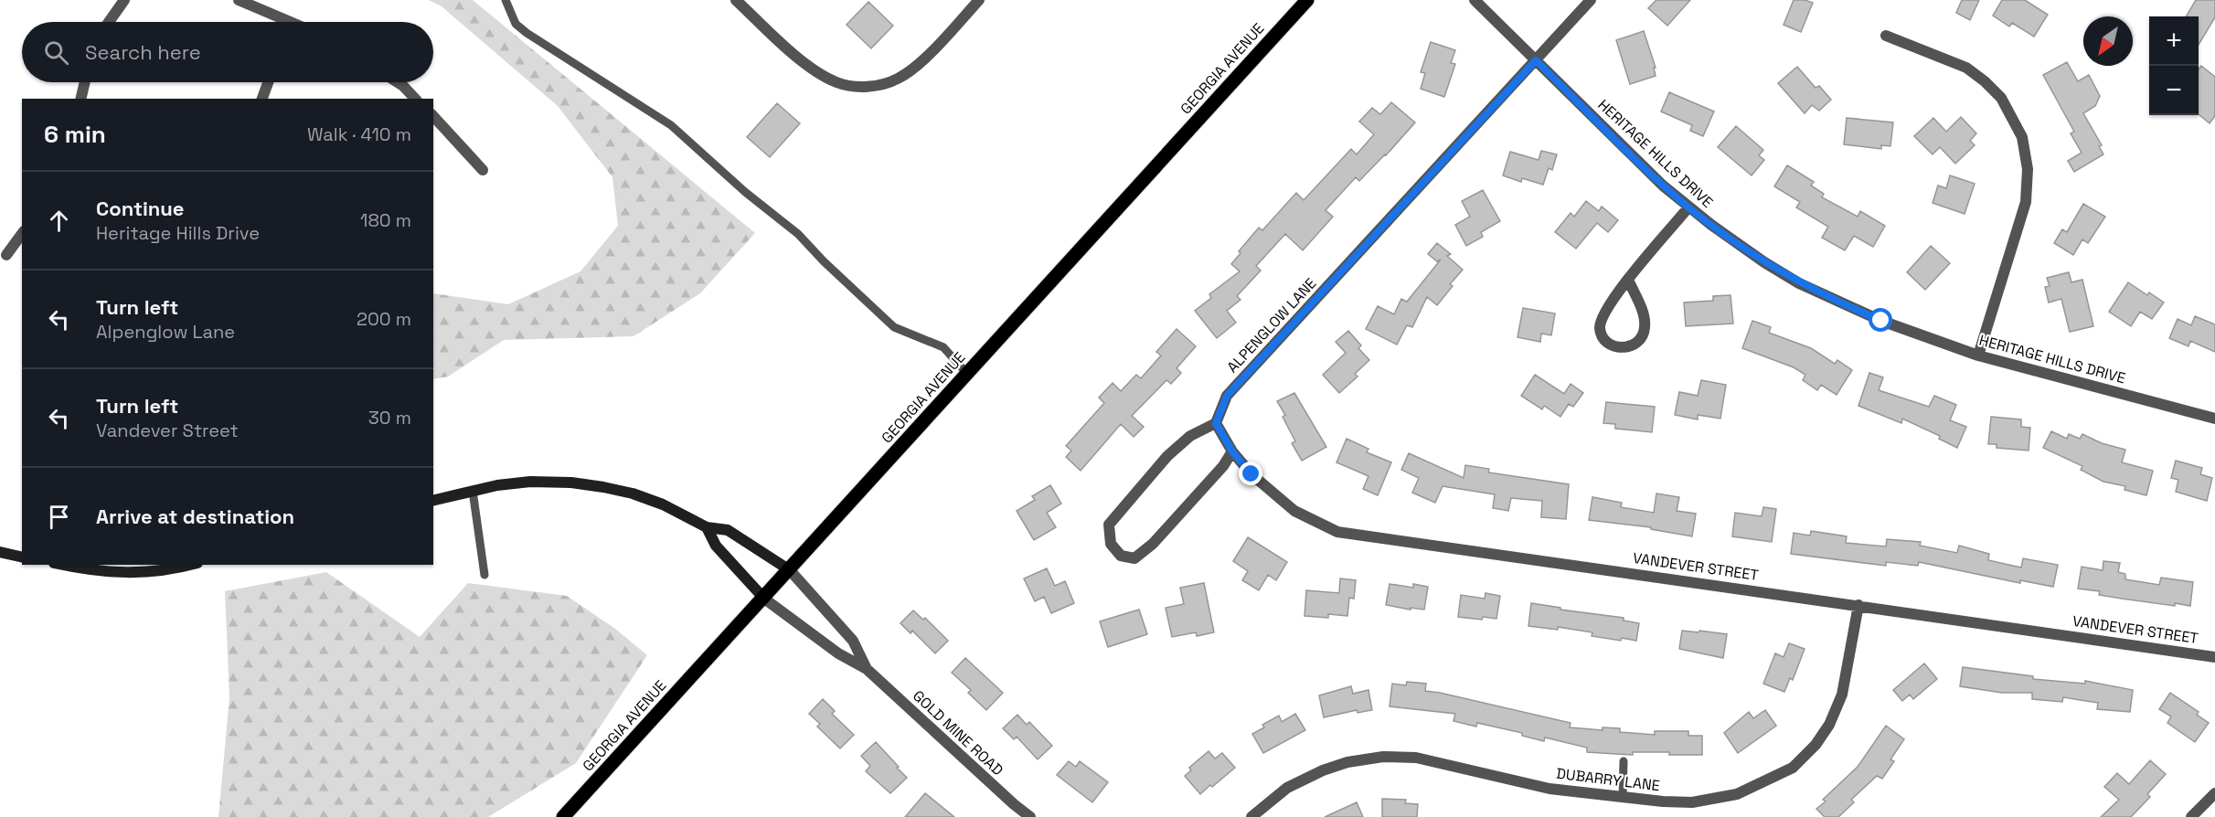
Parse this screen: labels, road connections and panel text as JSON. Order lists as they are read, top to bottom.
{
  "streets": {
    "main road": ["GEORGIA AVENUE"],
    "street": [
      "HERITAGE HILLS DRIVE",
      "ALPENGLOW LANE",
      "VANDEVER STREET",
      "GOLD MINE ROAD",
      "DUBARRY LANE"
    ]
  },
  "crossings": [
    ["GEORGIA AVENUE", "GOLD MINE ROAD"],
    ["HERITAGE HILLS DRIVE", "ALPENGLOW LANE"],
    ["ALPENGLOW LANE", "VANDEVER STREET"],
    ["VANDEVER STREET", "DUBARRY LANE"]
  ],
  "north": "bottom left",
  "page": {
    "map_buttons": ["+", "−"],
    "search": "Search here",
    "heading": ["6 min", "Walk · 410 m"],
    "list": [
      ["Continue", "Heritage Hills Drive", "180 m"],
      ["Turn left", "Alpenglow Lane", "200 m"],
      ["Turn left", "Vandever Street", "30 m"],
      "Arrive at destination"
    ]
  }
}
